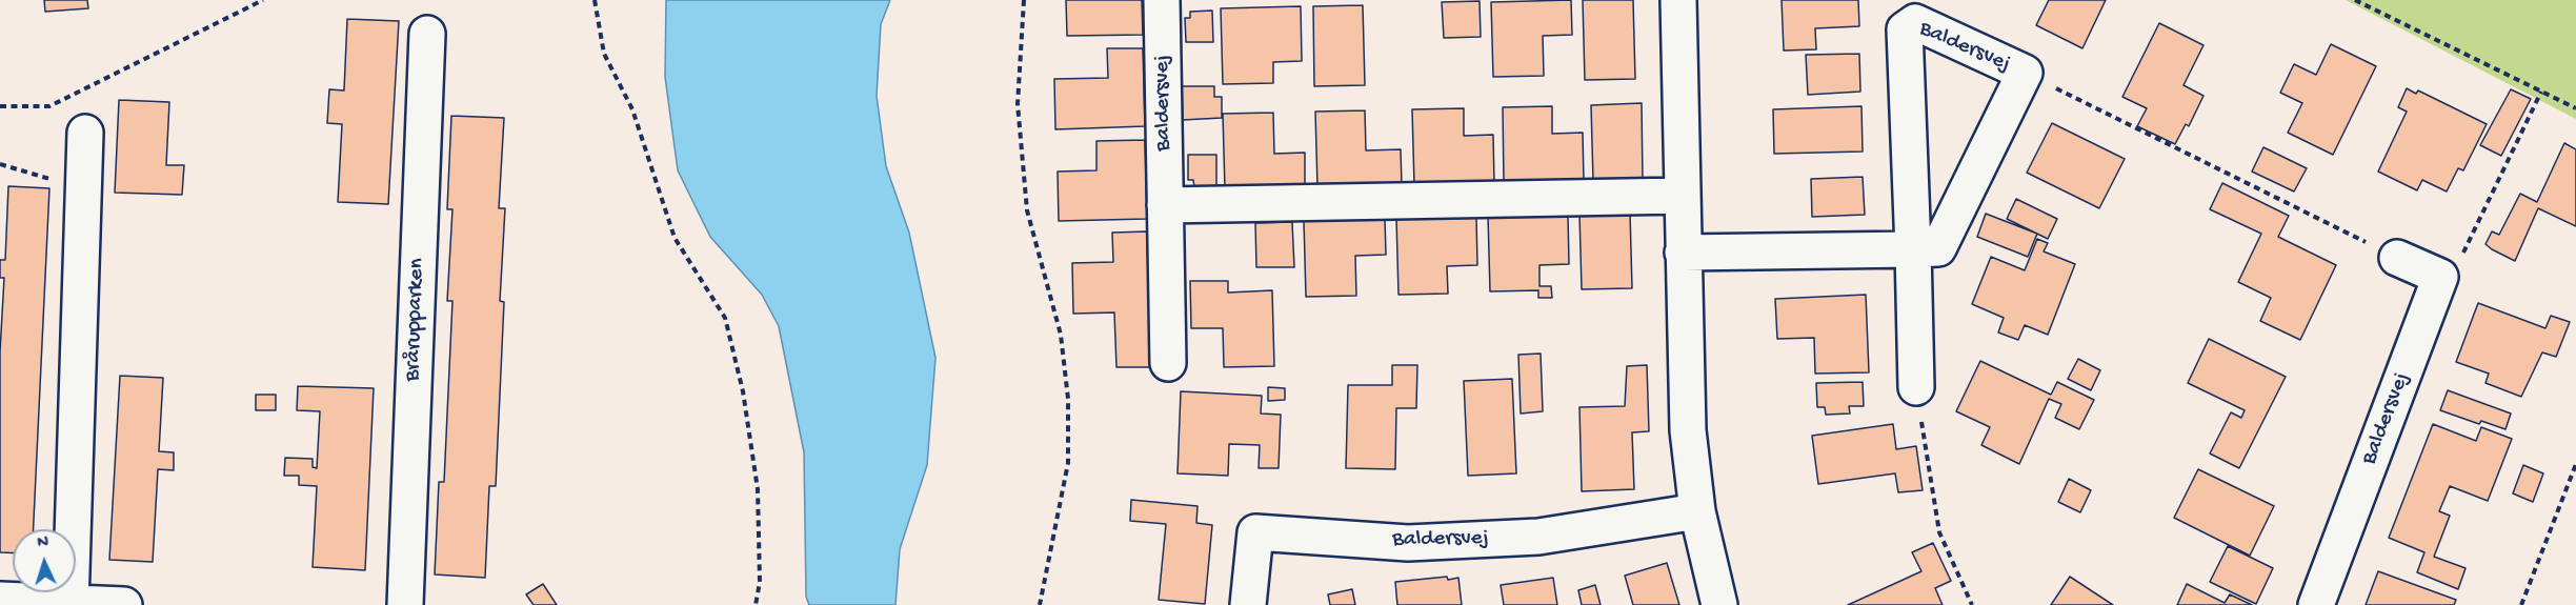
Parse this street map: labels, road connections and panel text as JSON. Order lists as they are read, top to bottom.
{
  "streets": {
    "street": ["Baldersvej", "Brårupparken"]
  },
  "north": "top"
}
